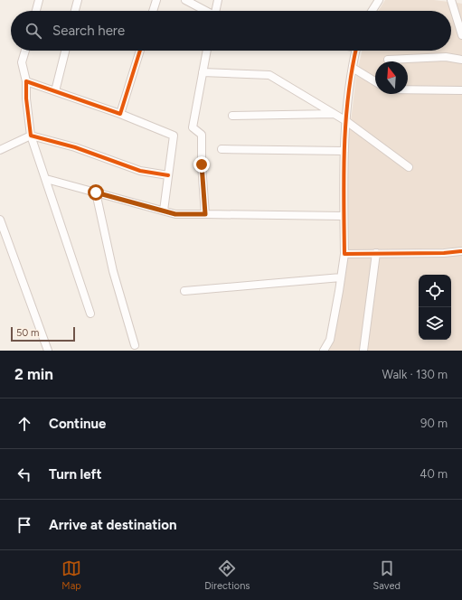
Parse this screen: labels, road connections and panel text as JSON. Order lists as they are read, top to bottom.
{
  "scale_bar": "50 m",
  "north": "top",
  "page": {
    "search": "Search here",
    "scale": "50 m",
    "heading": ["2 min", "Walk · 130 m"],
    "list": [
      ["Continue", "90 m"],
      ["Turn left", "40 m"],
      "Arrive at destination"
    ],
    "nav": ["Map", "Directions", "Saved"]
  }
}
